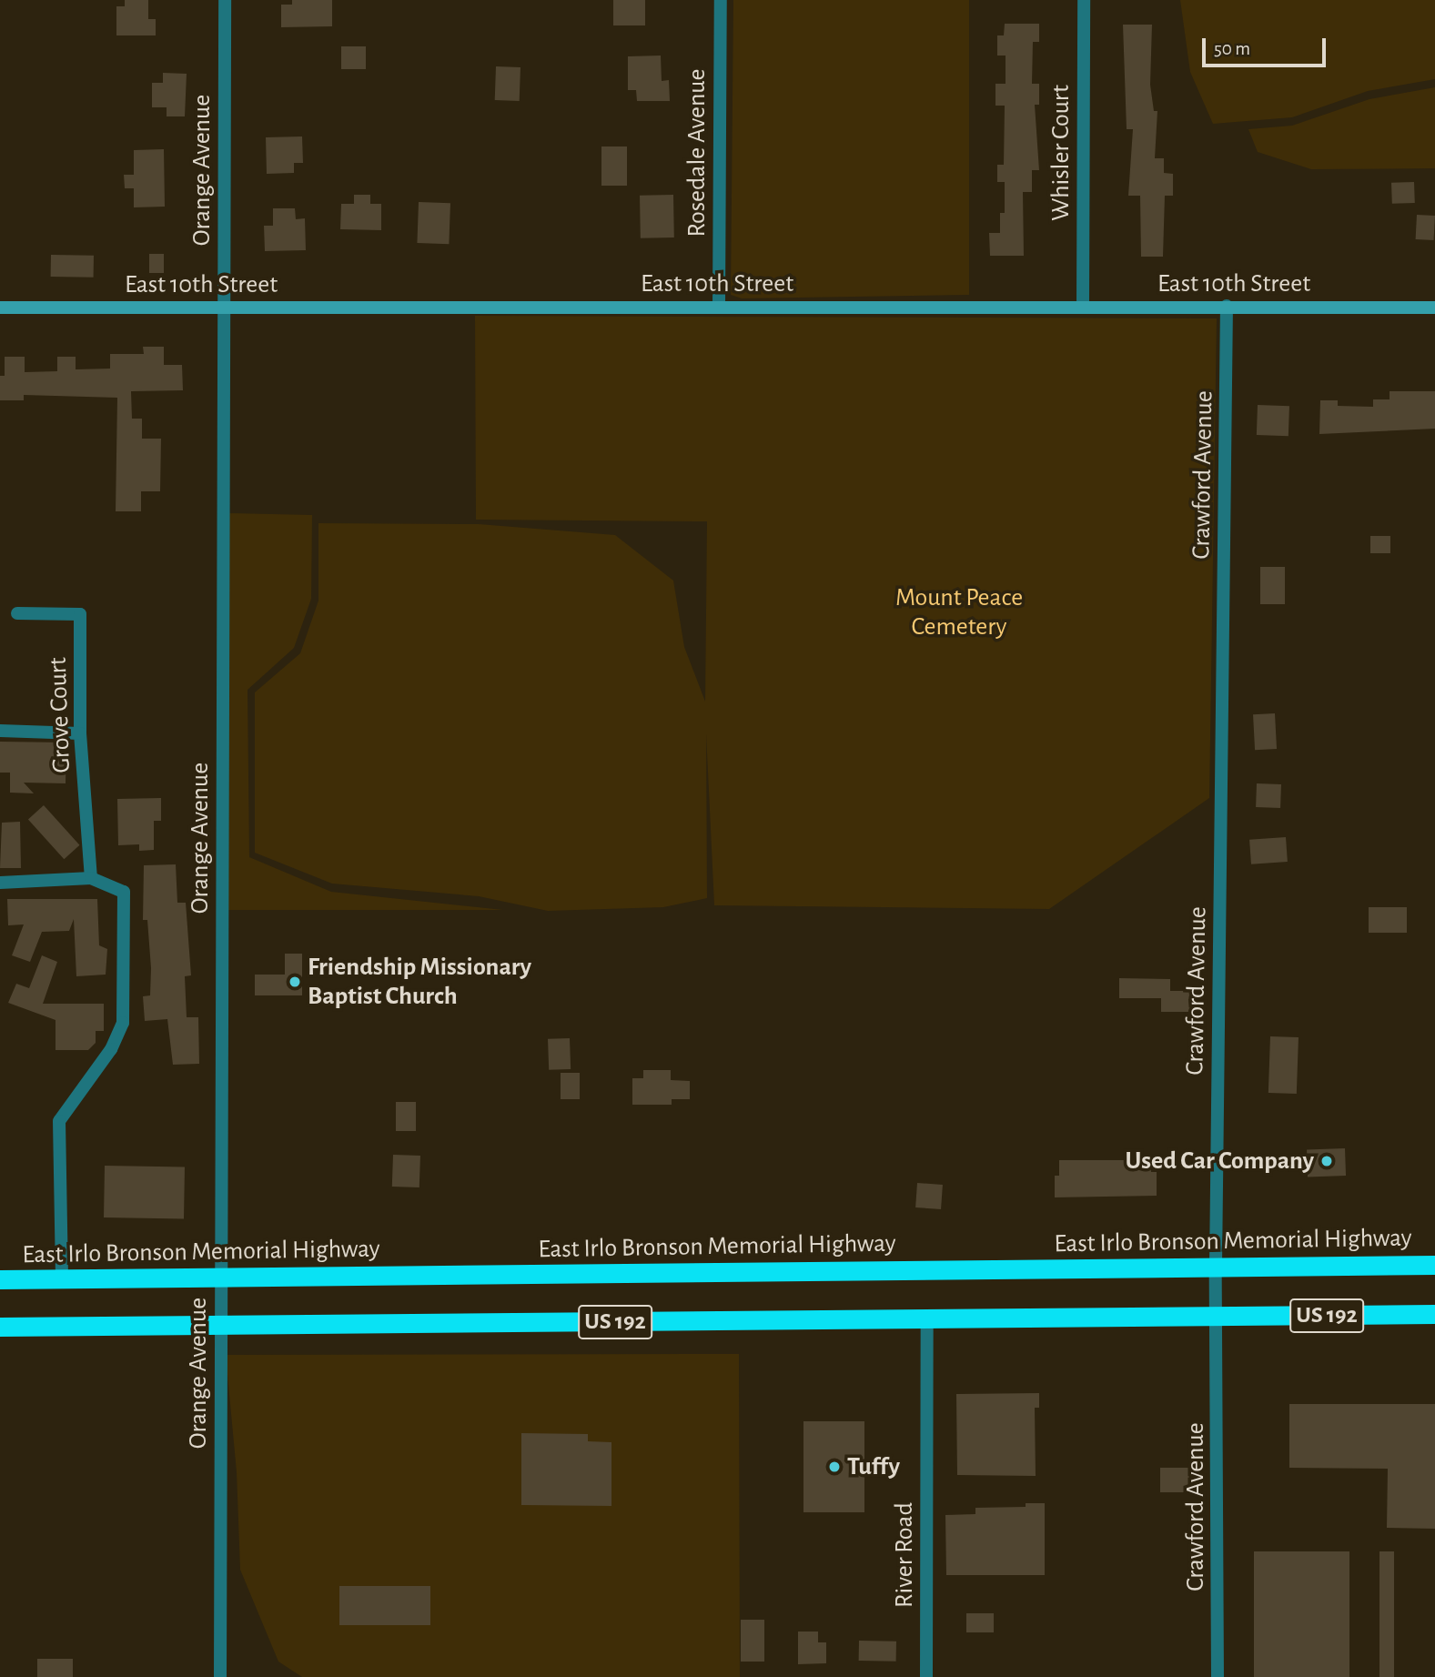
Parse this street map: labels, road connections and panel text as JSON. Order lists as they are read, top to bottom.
{
  "streets": {
    "highway": ["East Irlo Bronson Memorial Highway", "US 192"],
    "street": [
      "Rosedale Avenue",
      "Whisler Court",
      "Orange Avenue",
      "East 10th Street",
      "Crawford Avenue",
      "Grove Court",
      "River Road"
    ]
  },
  "crossings": [
    ["Rosedale Avenue", "East 10th Street"],
    ["Whisler Court", "East 10th Street"],
    ["Orange Avenue", "East 10th Street"],
    ["Orange Avenue", "East Irlo Bronson Memorial Highway"],
    ["Orange Avenue", "US 192"],
    ["East 10th Street", "Crawford Avenue"],
    ["Crawford Avenue", "East Irlo Bronson Memorial Highway"],
    ["Crawford Avenue", "US 192"],
    ["US 192", "River Road"]
  ],
  "parks": ["Mount Peace Cemetery"],
  "places": ["Friendship Missionary Baptist Church", "Used Car Company", "Tuffy"],
  "scale_bar": "50 m"
}
